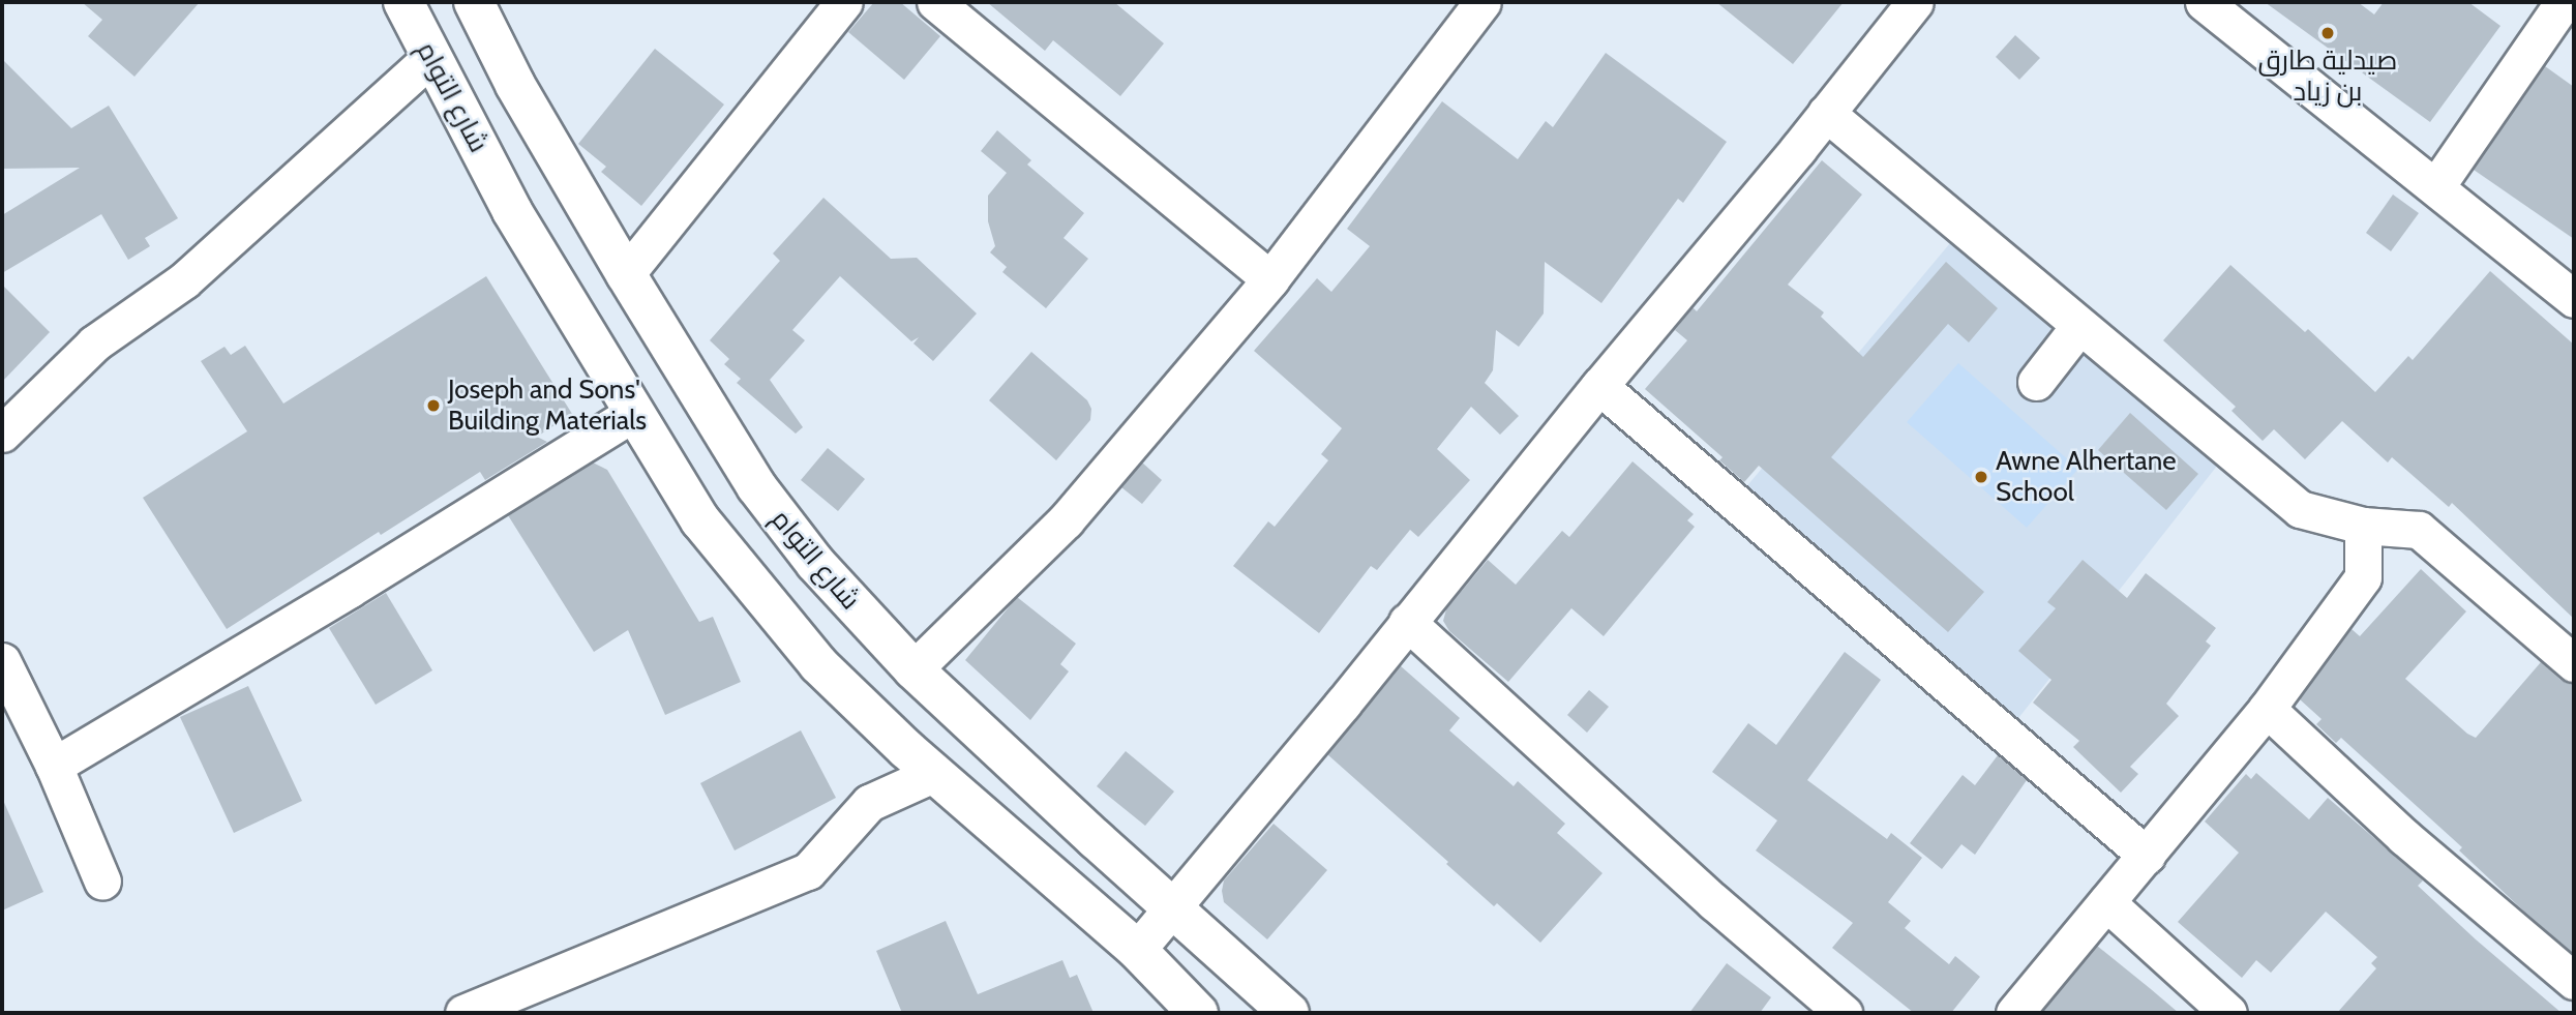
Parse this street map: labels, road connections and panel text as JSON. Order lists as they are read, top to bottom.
{
  "streets": {
    "main road": ["شارع التوام"]
  },
  "places": ["صيدلية طارق بن زياد", "Joseph and Sons' Building Materials", "Awne Alhertane School"]
}
